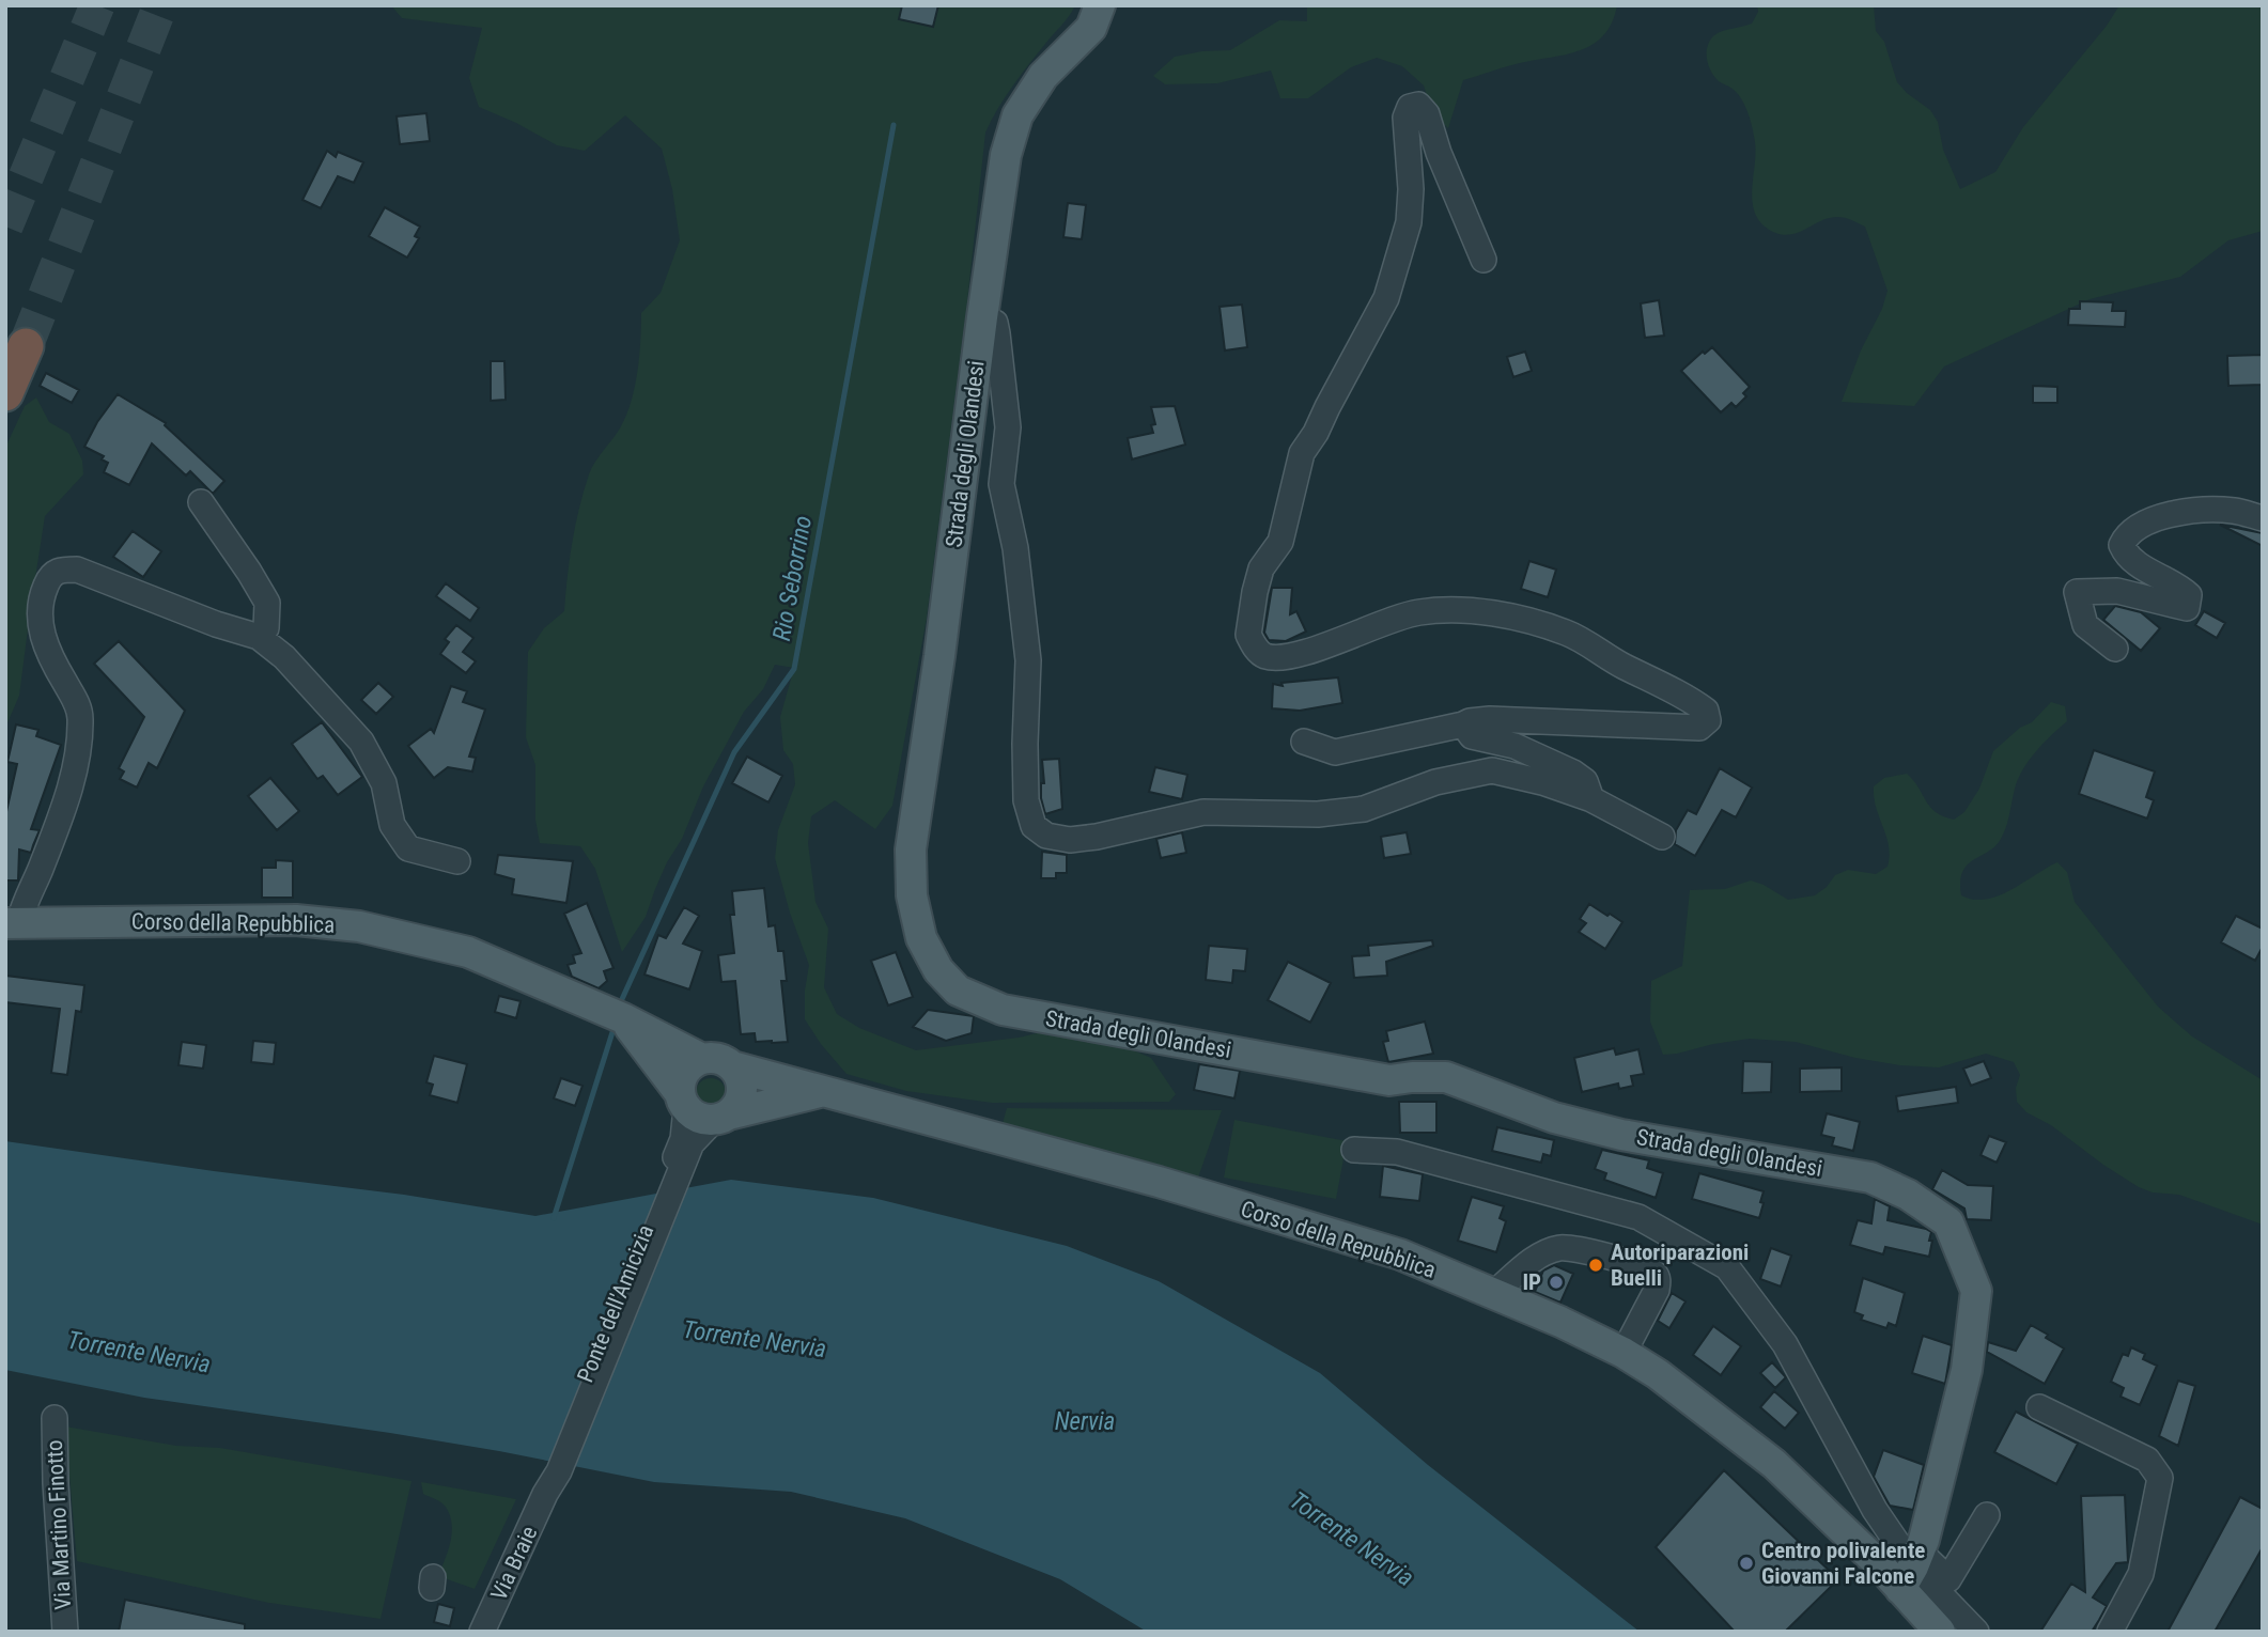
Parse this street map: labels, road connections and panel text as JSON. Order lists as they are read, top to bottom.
{
  "streets": {
    "main road": ["Strada degli Olandesi", "Corso della Repubblica"],
    "street": ["Ponte dell'Amicizia", "Via Martino Finotto", "Via Braie"]
  },
  "crossings": [
    ["Strada degli Olandesi", "Corso della Repubblica"],
    ["Ponte dell'Amicizia", "Via Braie"]
  ],
  "water": ["Rio Seborrino", "Torrente Nervia", "Nervia"],
  "places": ["Autoriparazioni Buelli", "IP", "Centro polivalente Giovanni Falcone"]
}
